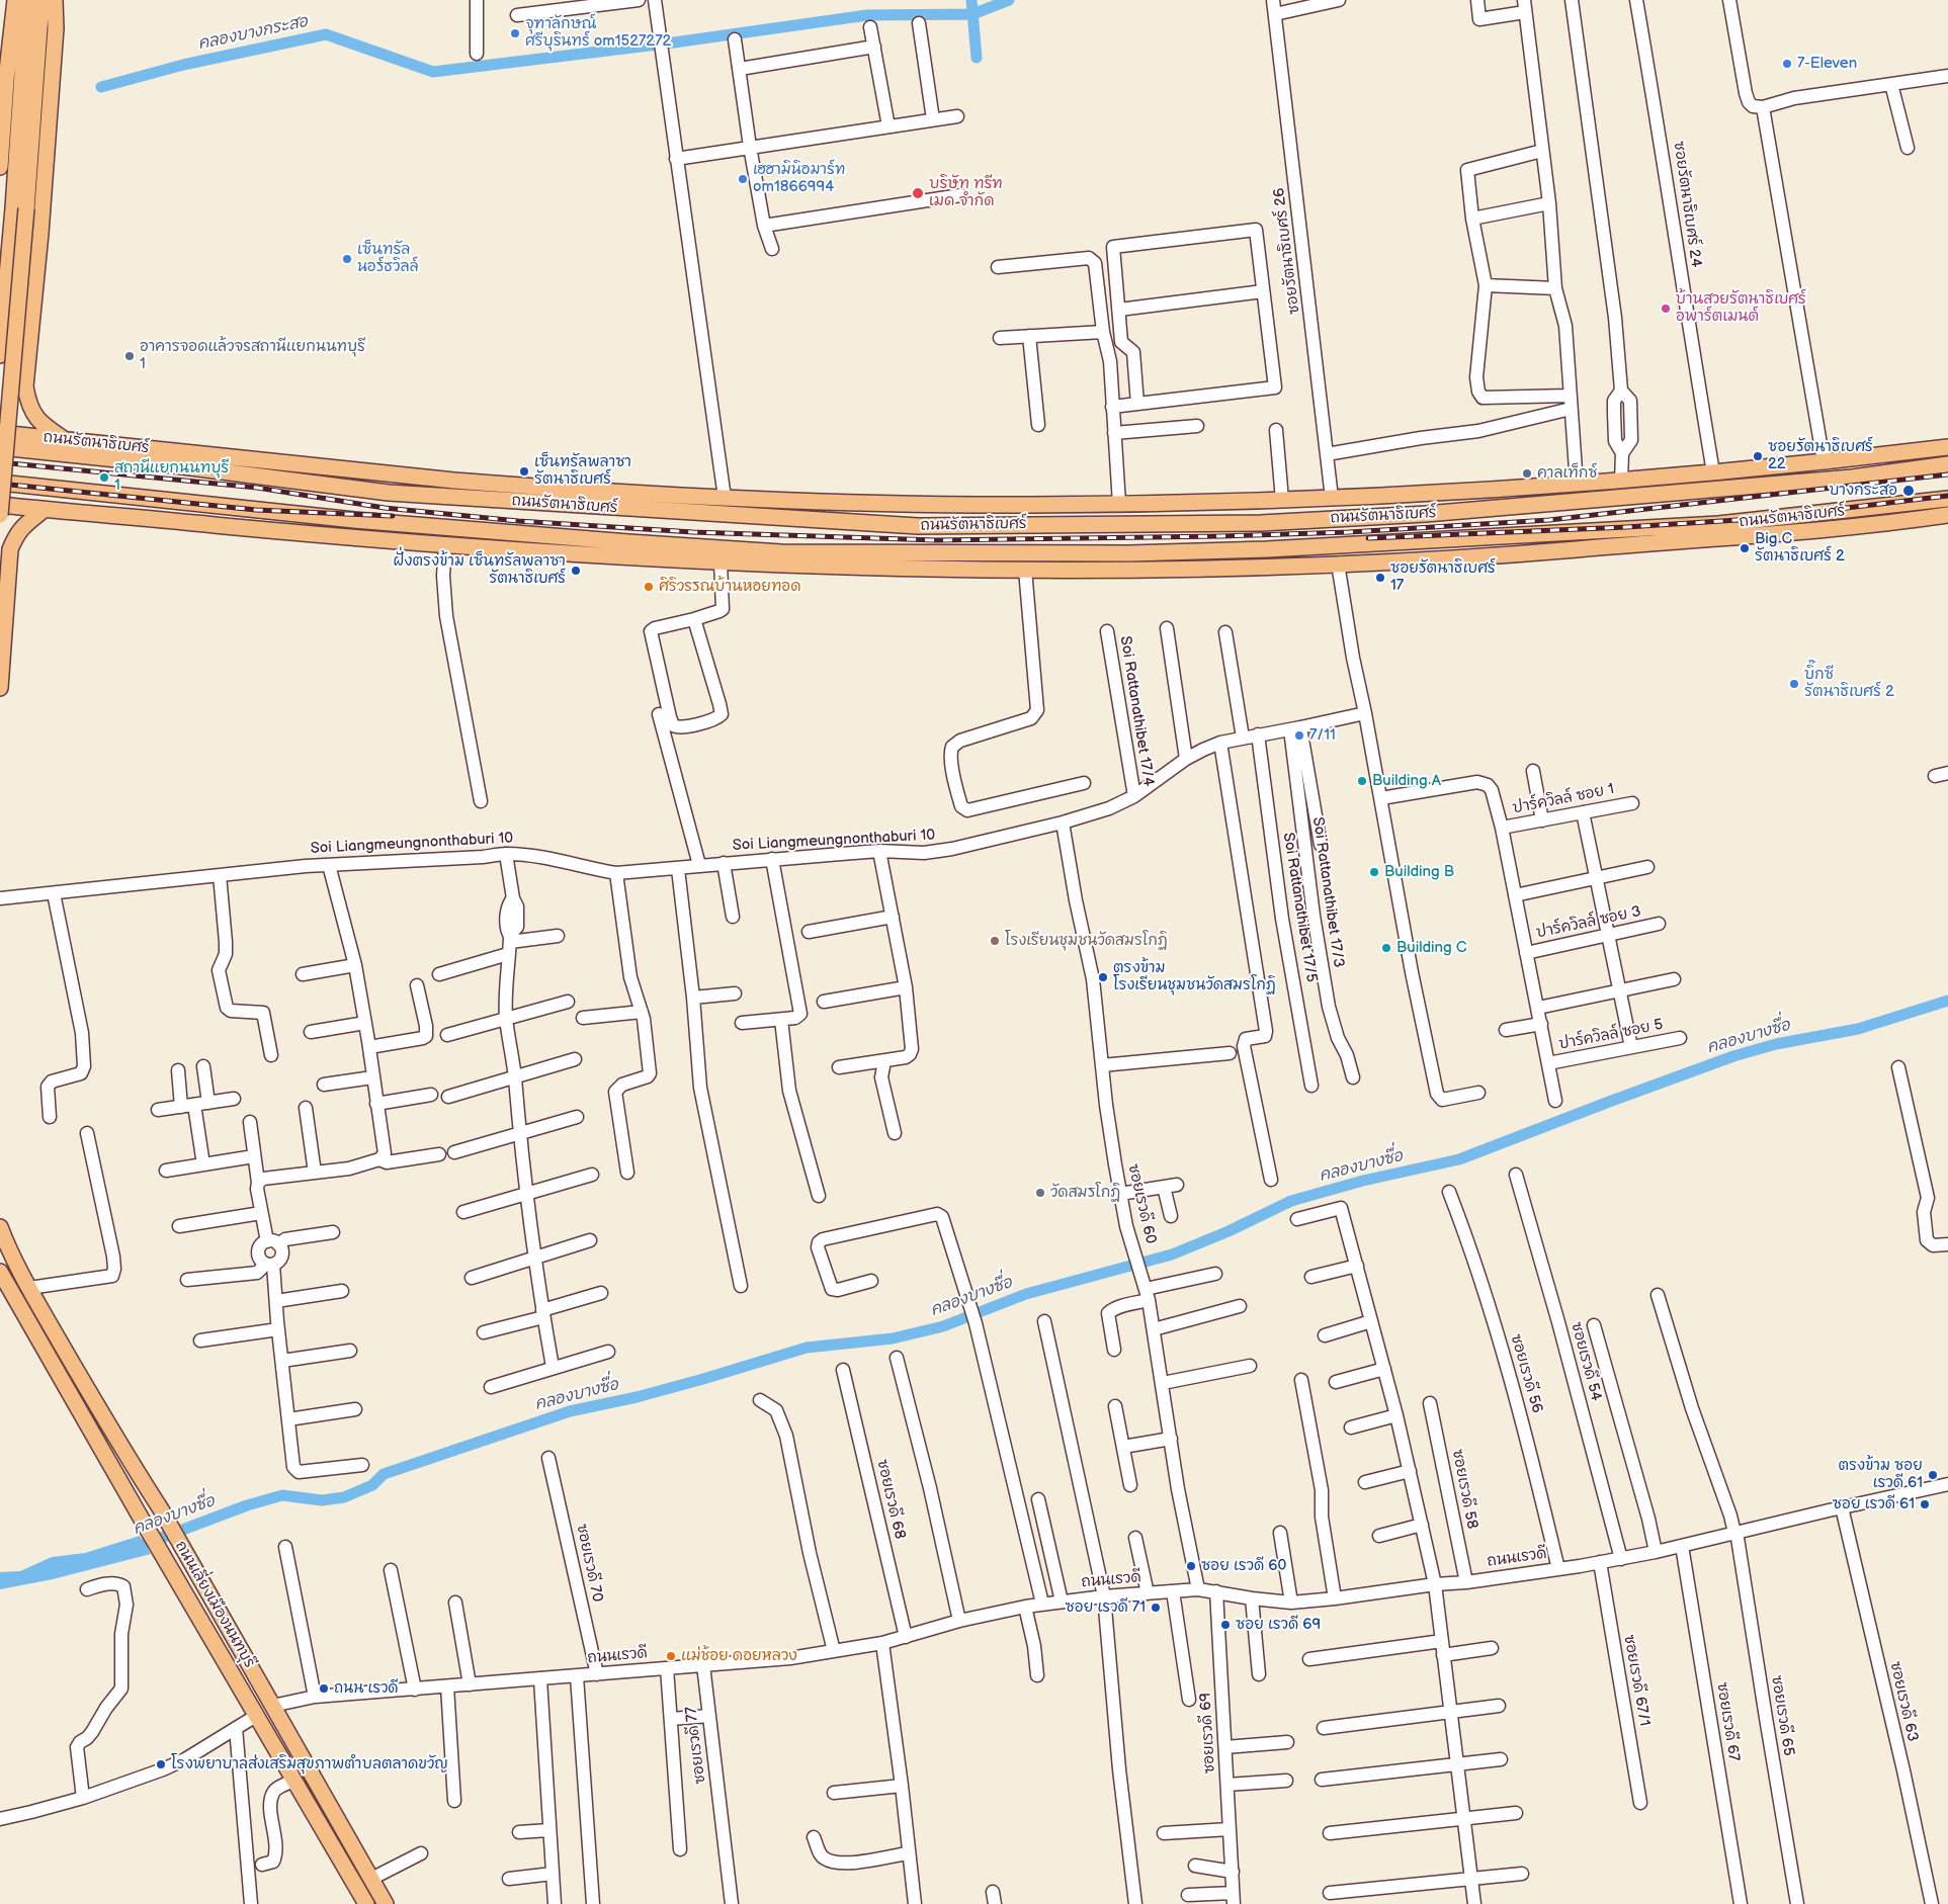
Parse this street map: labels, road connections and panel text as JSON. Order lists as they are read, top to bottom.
{
  "streets": {
    "main road": ["ถนนรัตนาธิเบศร์", "ถนนเลี่ยงเมืองนนทบุรี"],
    "street": [
      "ซอยรัตนาธิเบศร์ 24",
      "ซอยรัตนาธิเบศร์ 26",
      "Soi Rattanathibet 17/4",
      "ปาร์ควิลล์ ซอย 1",
      "Soi Liangmeungnonthaburi 10",
      "Soi Rattanathibet 17/3",
      "Soi Rattanathibet 17/5",
      "ปาร์ควิลล์ ซอย 3",
      "ปาร์ควิลล์ ซอย 5",
      "ซอยเรวดี 60",
      "ซอยเรวดี 54",
      "ซอยเรวดี 56",
      "ซอยเรวดี 58",
      "ซอยเรวดี 68",
      "ถนนเรวดี",
      "ซอยเรวดี 70",
      "ซอยเรวดี 67/1",
      "ซอยเรวดี 63",
      "ซอยเรวดี 65",
      "ซอยเรวดี 67",
      "ซอยเรวดี 69",
      "ซอยเรวดี 77"
    ]
  },
  "crossings": [
    ["ซอยรัตนาธิเบศร์ 24", "ถนนรัตนาธิเบศร์"],
    ["ซอยรัตนาธิเบศร์ 26", "ถนนรัตนาธิเบศร์"],
    ["Soi Rattanathibet 17/4", "Soi Liangmeungnonthaburi 10"],
    ["Soi Liangmeungnonthaburi 10", "Soi Rattanathibet 17/3"],
    ["Soi Liangmeungnonthaburi 10", "Soi Rattanathibet 17/5"],
    ["Soi Liangmeungnonthaburi 10", "ซอยเรวดี 60"],
    ["ซอยเรวดี 60", "ถนนเรวดี"],
    ["ซอยเรวดี 54", "ถนนเรวดี"],
    ["ซอยเรวดี 56", "ถนนเรวดี"],
    ["ซอยเรวดี 58", "ถนนเรวดี"],
    ["ซอยเรวดี 68", "ถนนเรวดี"],
    ["ถนนเรวดี", "ซอยเรวดี 70"],
    ["ถนนเรวดี", "ถนนเลี่ยงเมืองนนทบุรี"],
    ["ถนนเรวดี", "ซอยเรวดี 67/1"],
    ["ถนนเรวดี", "ซอยเรวดี 63"],
    ["ถนนเรวดี", "ซอยเรวดี 65"],
    ["ถนนเรวดี", "ซอยเรวดี 67"],
    ["ถนนเรวดี", "ซอยเรวดี 69"],
    ["ถนนเรวดี", "ซอยเรวดี 77"]
  ],
  "water": ["คลองบางกระสอ", "คลองบางซื่อ"],
  "places": [
    "จุฑาลักษณ์ ศรีบุรินทร์ om1527272",
    "7-Eleven",
    "เฮฮามินิอมาร์ท om1866994",
    "บริษัท ทรีท เมด จำกัด",
    "เซ็นทรัล นอร์ธวิลล์",
    "บ้านสวยรัตนาธิเบศร์ อพาร์ตเมนต์",
    "อาคารจอดแล้วจรสถานีแยกนนทบุรี 1",
    "ซอยรัตนาธิเบศร์ 22",
    "เซ็นทรัลพลาซา รัตนาธิเบศร์",
    "คาลเท็กซ์",
    "สถานีแยกนนทบุรี 1",
    "บางกระสอ",
    "Big C รัตนาธิเบศร์ 2",
    "ฝั่งตรงข้าม เซ็นทรัลพลาซา รัตนาธิเบศร์",
    "ซอยรัตนาธิเบศร์ 17",
    "ศิริวรรณบ้านหอยทอด",
    "บิ๊กซี รัตนาธิเบศร์ 2",
    "7/11",
    "Building A",
    "Building B",
    "โรงเรียนชุมชนวัดสมรโกฏิ",
    "Building C",
    "ตรงข้าม โรงเรียนชุมชนวัดสมรโกฏิ",
    "วัดสมรโกฏิ",
    "ตรงข้าม ซอย เรวดี 61",
    "ซอย เรวดี 61",
    "ซอย เรวดี 60",
    "ซอย เรวดี 71",
    "ซอย เรวดี 69",
    "แม่ช้อย ดอยหลวง",
    "ถนน เรวดี",
    "โรงพยาบาลส่งเสริมสุขภาพตำบลตลาดขวัญ"
  ]
}
